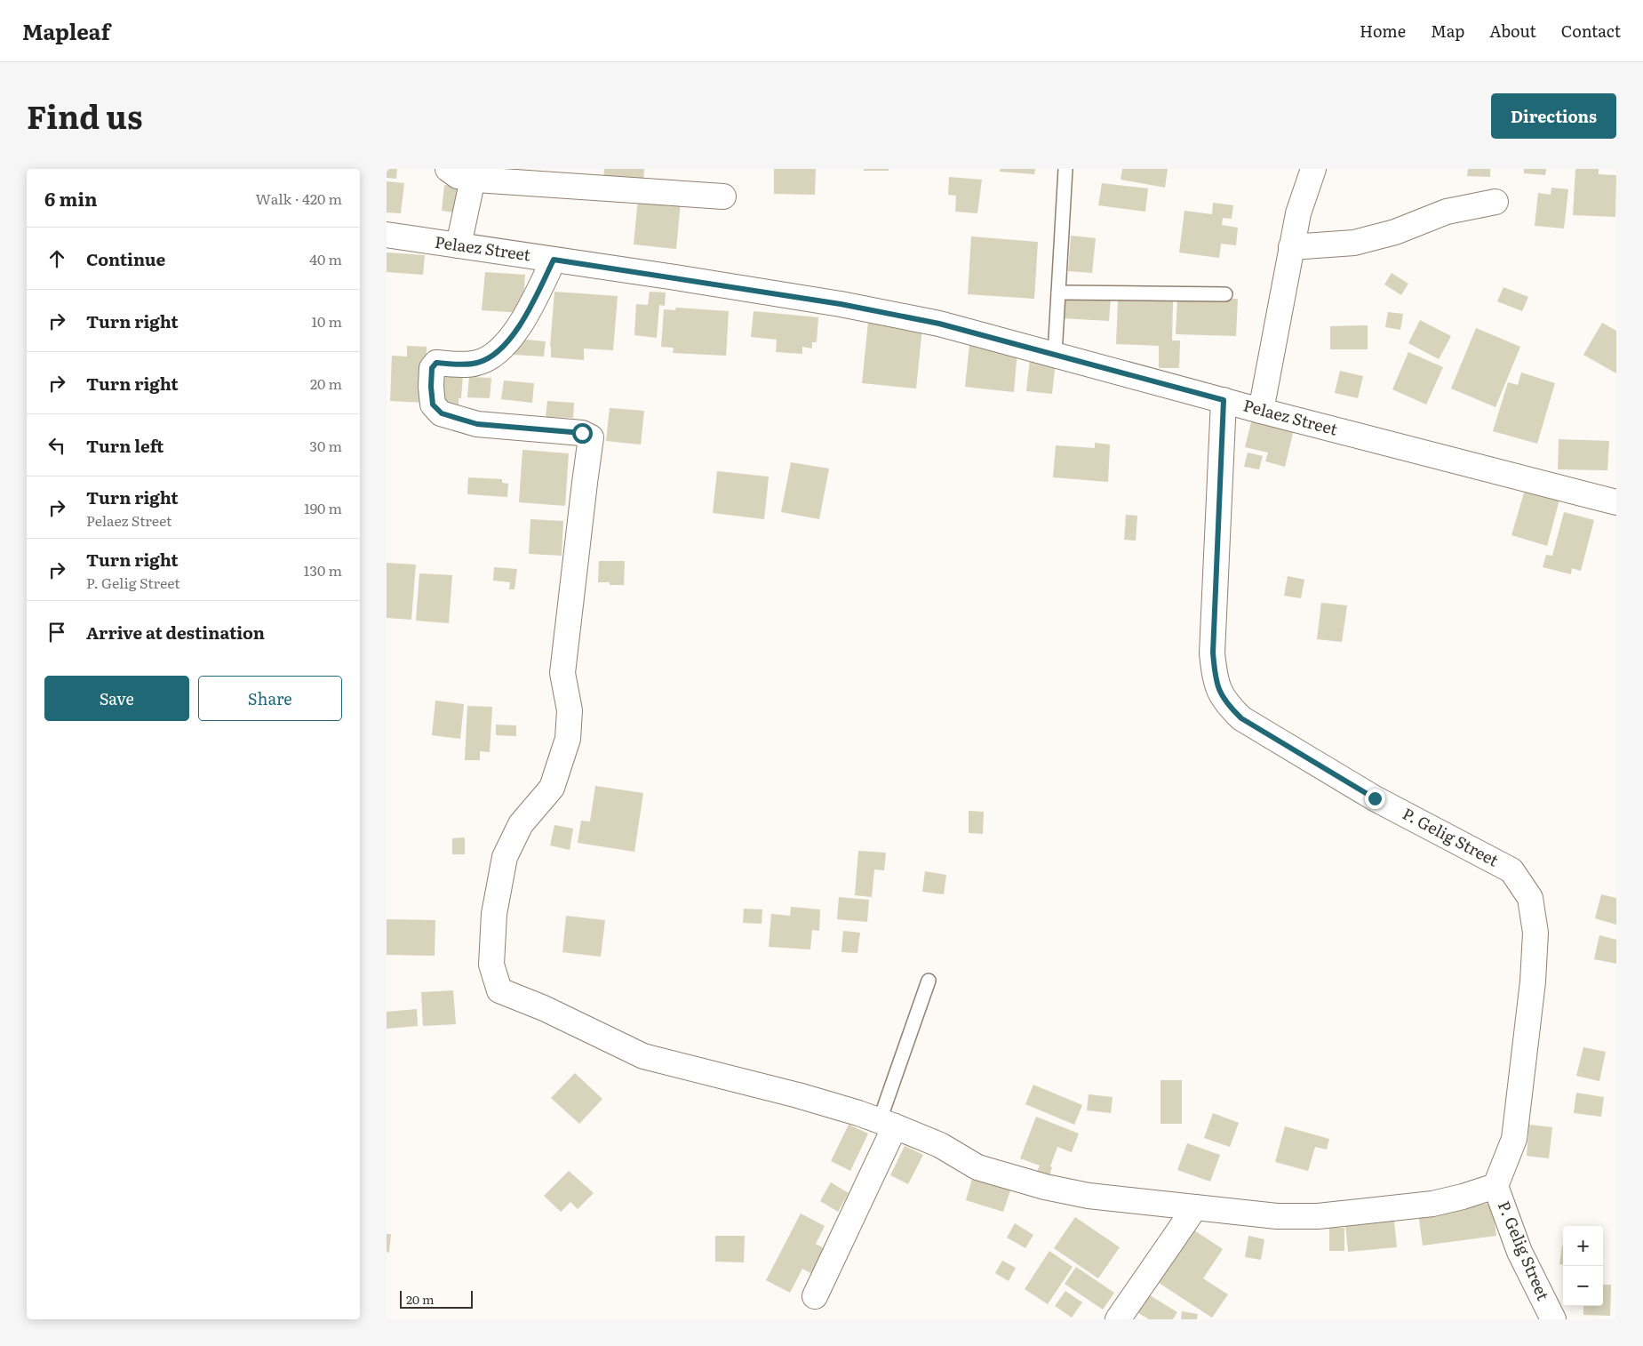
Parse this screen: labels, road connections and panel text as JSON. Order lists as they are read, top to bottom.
{
  "streets": {
    "street": ["Pelaez Street", "P. Gelig Street"]
  },
  "crossings": [
    ["Pelaez Street", "P. Gelig Street"]
  ],
  "scale_bar": "20 m",
  "page": {
    "header": "Mapleaf",
    "nav": [
      "Home",
      "Map",
      "About",
      "Contact"
    ],
    "title": "Find us",
    "buttons": [
      "Directions",
      ["Save", "Share"]
    ],
    "heading": ["6 min", "Walk · 420 m"],
    "list": [
      ["Continue", "40 m"],
      ["Turn right", "10 m"],
      ["Turn right", "20 m"],
      ["Turn left", "30 m"],
      ["Turn right", "Pelaez Street", "190 m"],
      ["Turn right", "P. Gelig Street", "130 m"],
      "Arrive at destination"
    ],
    "map_buttons": ["+", "−"],
    "scale": "20 m"
  }
}
